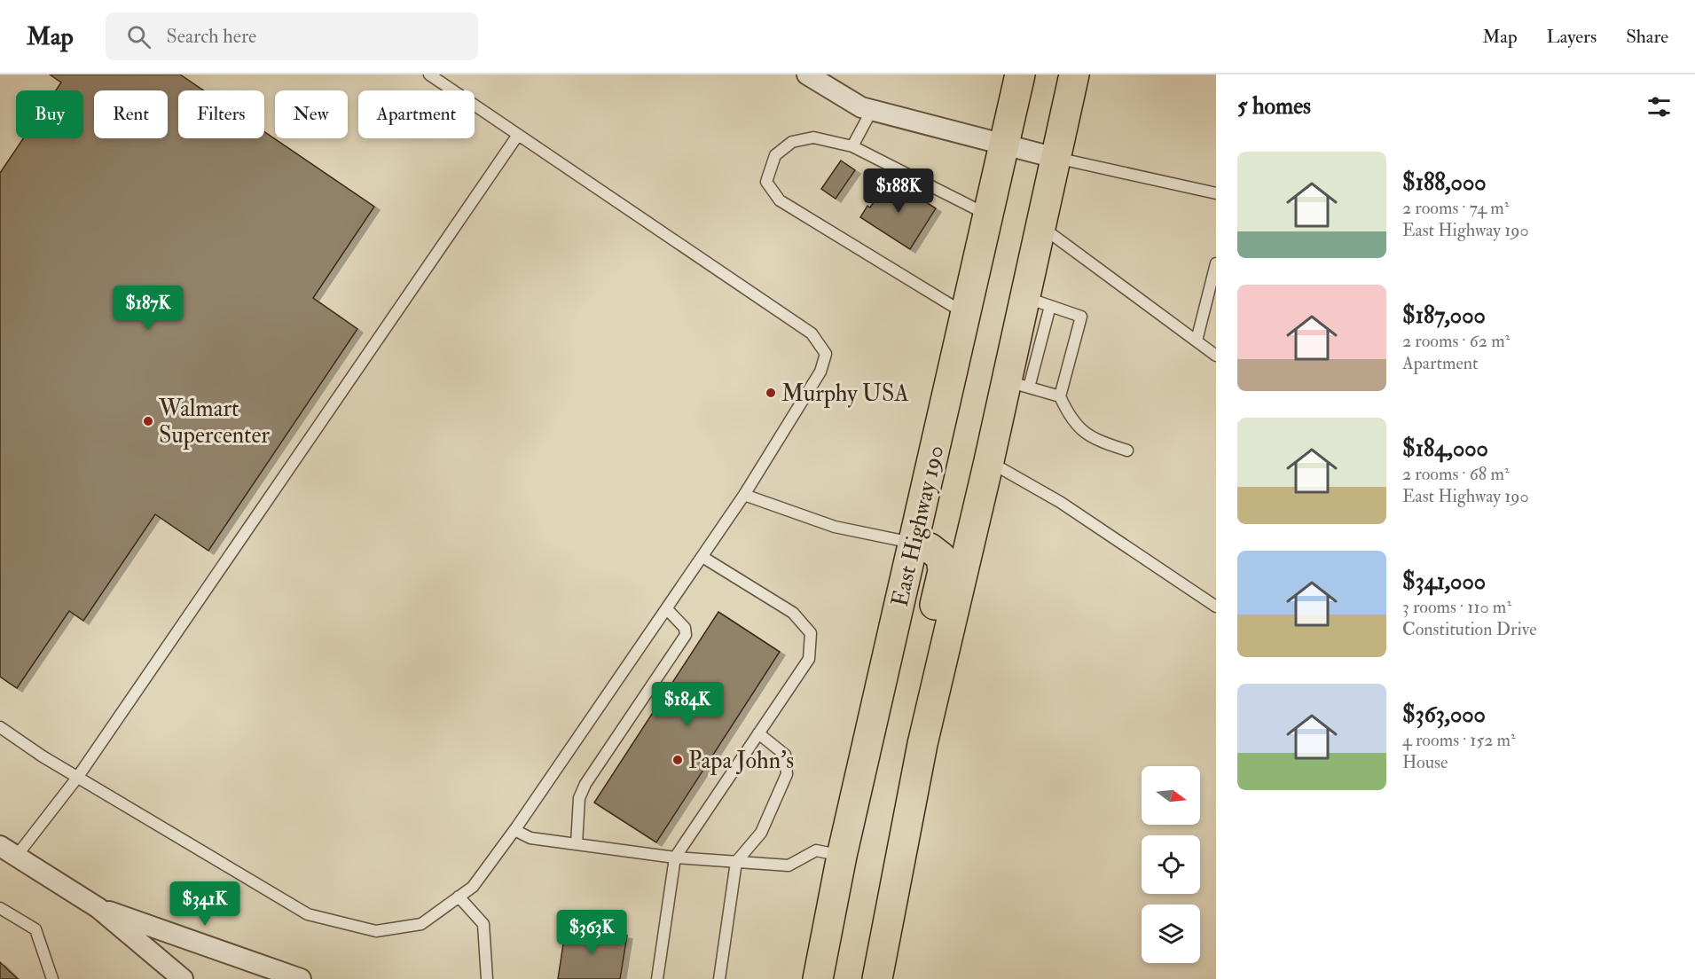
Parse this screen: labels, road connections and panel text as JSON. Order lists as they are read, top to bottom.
{
  "streets": {
    "main road": ["East Highway 190"]
  },
  "places": ["Murphy USA", "Walmart Supercenter", "Papa John's"],
  "north": "right",
  "page": {
    "header": "Map",
    "search": "Search here",
    "nav": ["Map", "Layers", "Share"],
    "heading": "5 homes",
    "chip": [
      "Buy",
      "Rent",
      "Filters",
      "New",
      "Apartment"
    ],
    "list": [
      {
        "name": "$188,000",
        "note": "2 rooms · 74 m² · East Highway 190"
      },
      {
        "name": "$187,000",
        "note": "2 rooms · 62 m² · Apartment"
      },
      {
        "name": "$184,000",
        "note": "2 rooms · 68 m² · East Highway 190"
      },
      {
        "name": "$341,000",
        "note": "3 rooms · 110 m² · Constitution Drive"
      },
      {
        "name": "$363,000",
        "note": "4 rooms · 152 m² · House"
      }
    ],
    "price": [
      "$188K",
      "$187K",
      "$184K",
      "$341K",
      "$363K"
    ]
  }
}
